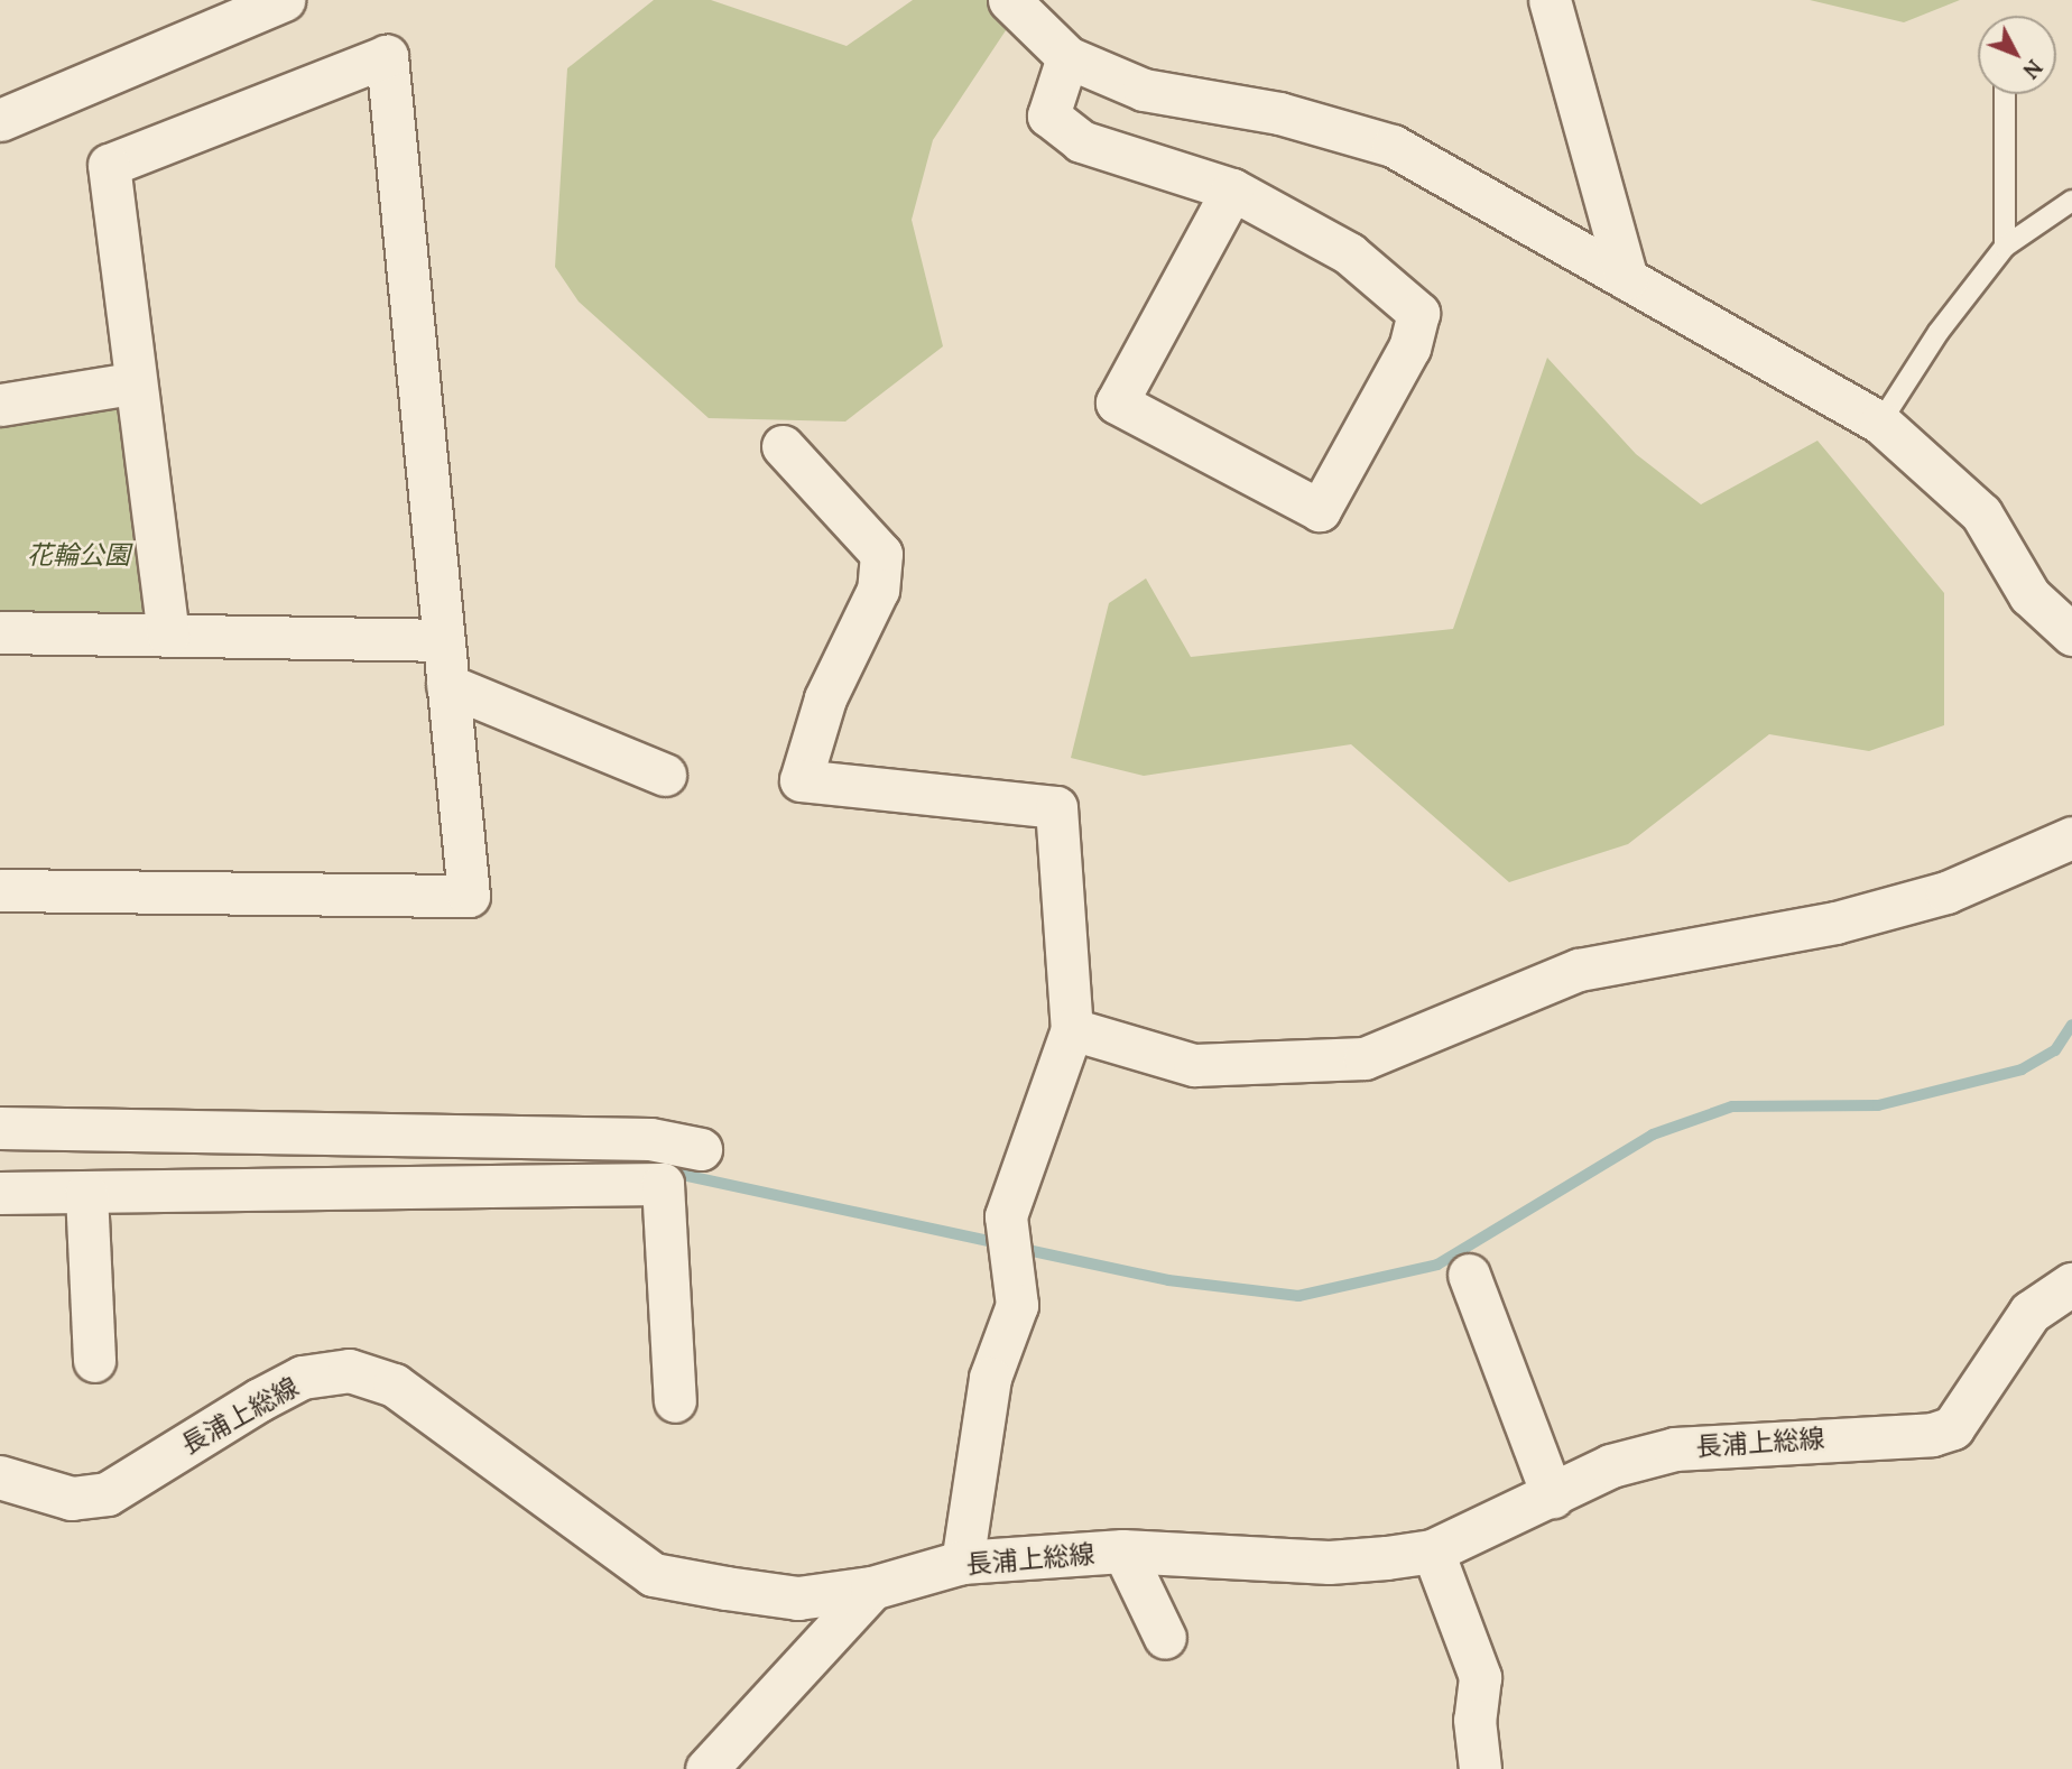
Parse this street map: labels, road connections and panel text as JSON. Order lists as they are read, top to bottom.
{
  "streets": {
    "main road": ["長浦上総線"]
  },
  "parks": ["花輪公園"],
  "north": "bottom right"
}
